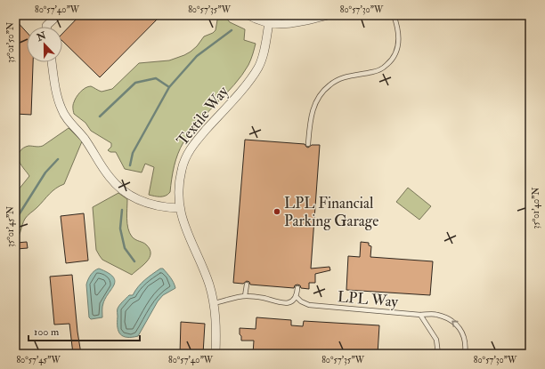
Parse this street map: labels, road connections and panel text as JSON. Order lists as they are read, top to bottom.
{
  "streets": {
    "street": ["Textile Way"],
    "lane": ["LPL Way"]
  },
  "places": ["LPL Financial Parking Garage"],
  "scale_bar": "100 m",
  "north": "top",
  "coordinates": [
    "80°57'40\"W",
    "80°57'35\"W",
    "80°57'30\"W",
    "35°01'50\"N",
    "35°01'40\"N",
    "35°01'45\"N",
    "80°57'45\"W"
  ]
}
